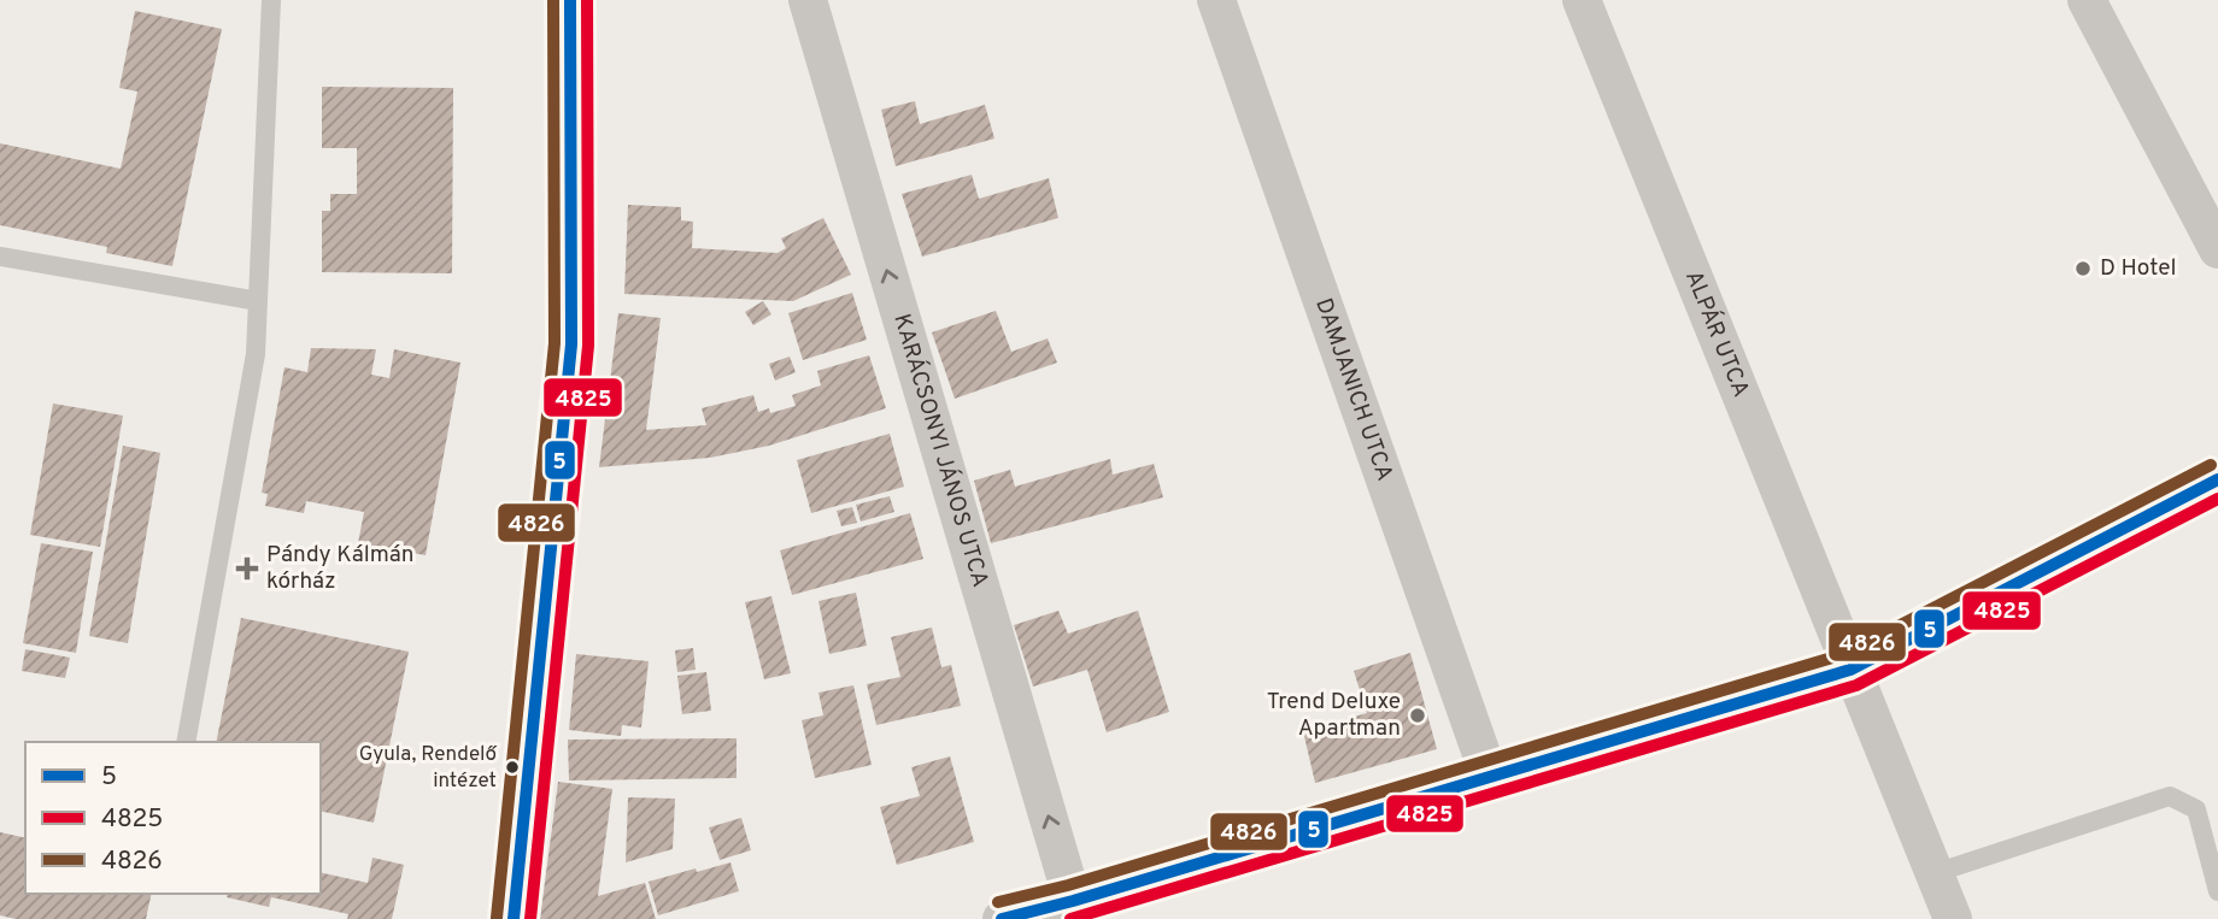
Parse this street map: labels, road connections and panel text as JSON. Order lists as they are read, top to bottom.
{
  "streets": {
    "street": ["ALPÁR UTCA", "DAMJANICH UTCA", "KARÁCSONYI JÁNOS UTCA"]
  },
  "places": {
    "other": ["D Hotel", "Trend Deluxe Apartman", "Gyula, Rendelő intézet"],
    "health": ["Pándy Kálmán kórház"]
  },
  "lines": ["transit line 5", "transit line 4825", "transit line 4826"],
  "legend": ["5", "4825", "4826"]
}
